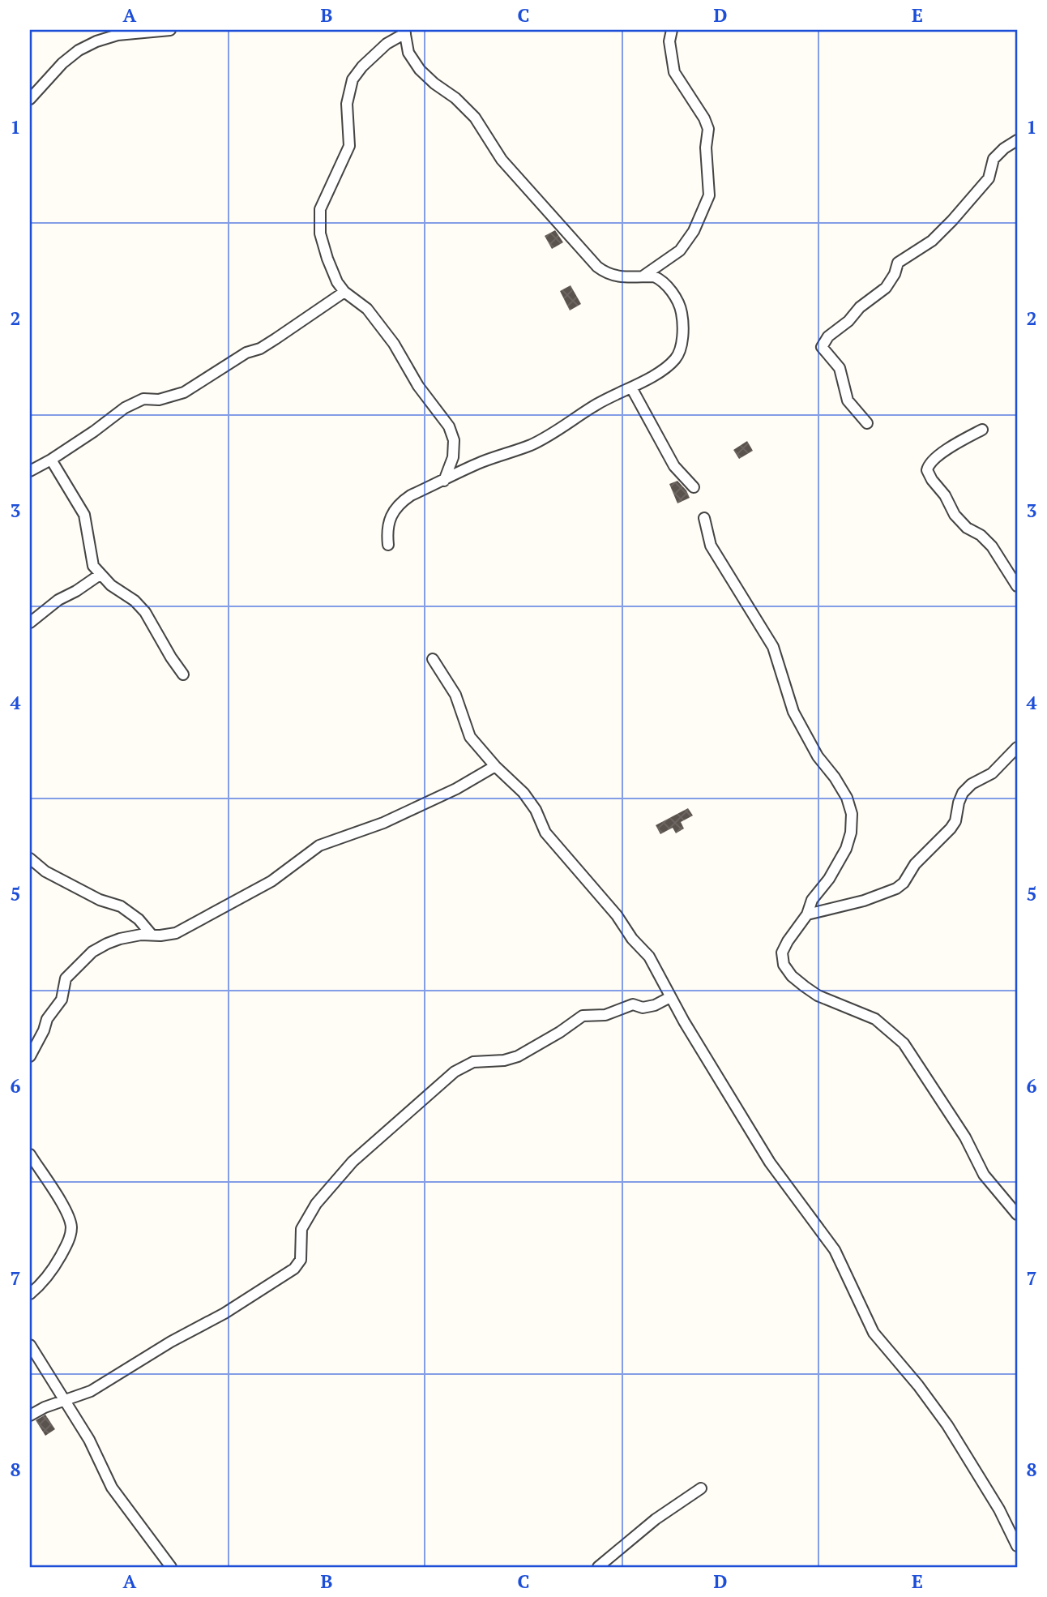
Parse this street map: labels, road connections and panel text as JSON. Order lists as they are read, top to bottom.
{
  "grid": {
    "columns": [
      "A",
      "B",
      "C",
      "D",
      "E"
    ],
    "rows": [
      "1",
      "2",
      "3",
      "4",
      "5",
      "6",
      "7",
      "8"
    ]
  }
}
